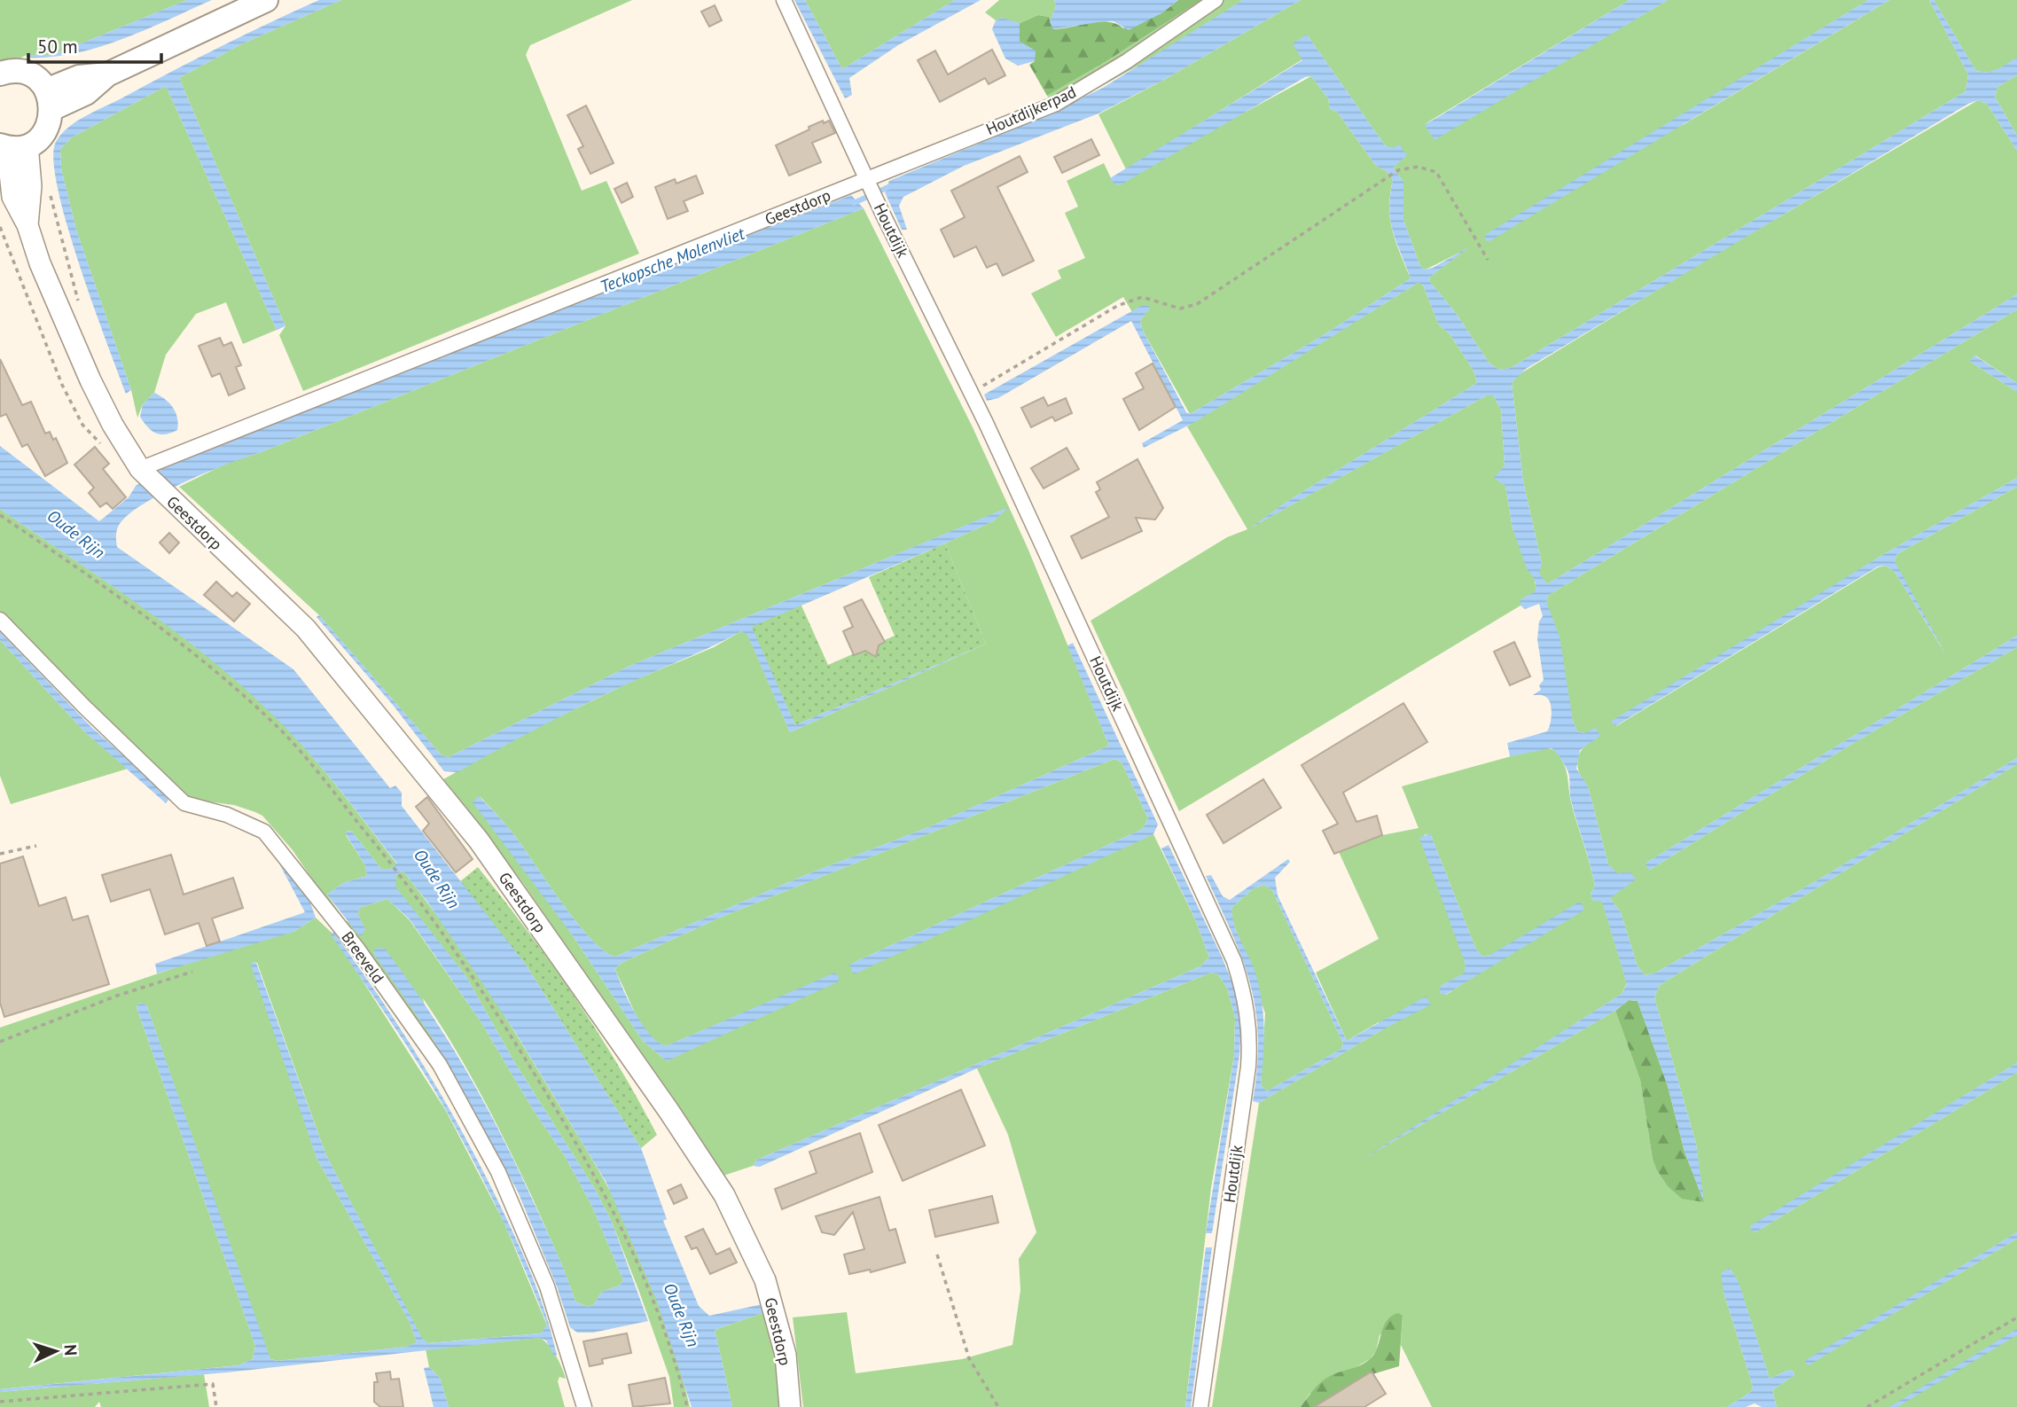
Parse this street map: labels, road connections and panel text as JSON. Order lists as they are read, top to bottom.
{
  "streets": {
    "main road": ["Geestdorp"],
    "street": ["Houtdijkerpad", "Houtdijk", "Breeveld"]
  },
  "crossings": [
    ["Houtdijkerpad", "Geestdorp"],
    ["Houtdijkerpad", "Houtdijk"],
    ["Geestdorp", "Houtdijk"]
  ],
  "water": ["Teckopsche Molenvliet", "Oude Rijn"],
  "scale_bar": "50 m",
  "north": "right"
}
